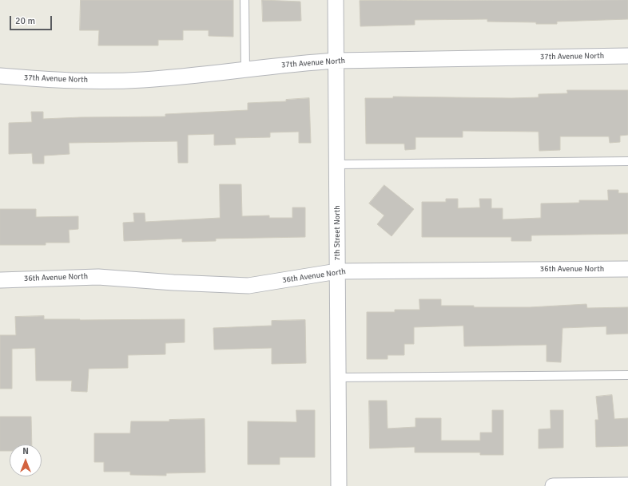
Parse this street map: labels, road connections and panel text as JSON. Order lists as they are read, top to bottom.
{
  "streets": {
    "street": ["37th Avenue North", "7th Street North", "36th Avenue North"]
  },
  "crossings": [
    ["37th Avenue North", "7th Street North"],
    ["7th Street North", "36th Avenue North"]
  ],
  "scale_bar": "20 m",
  "north": "top"
}
